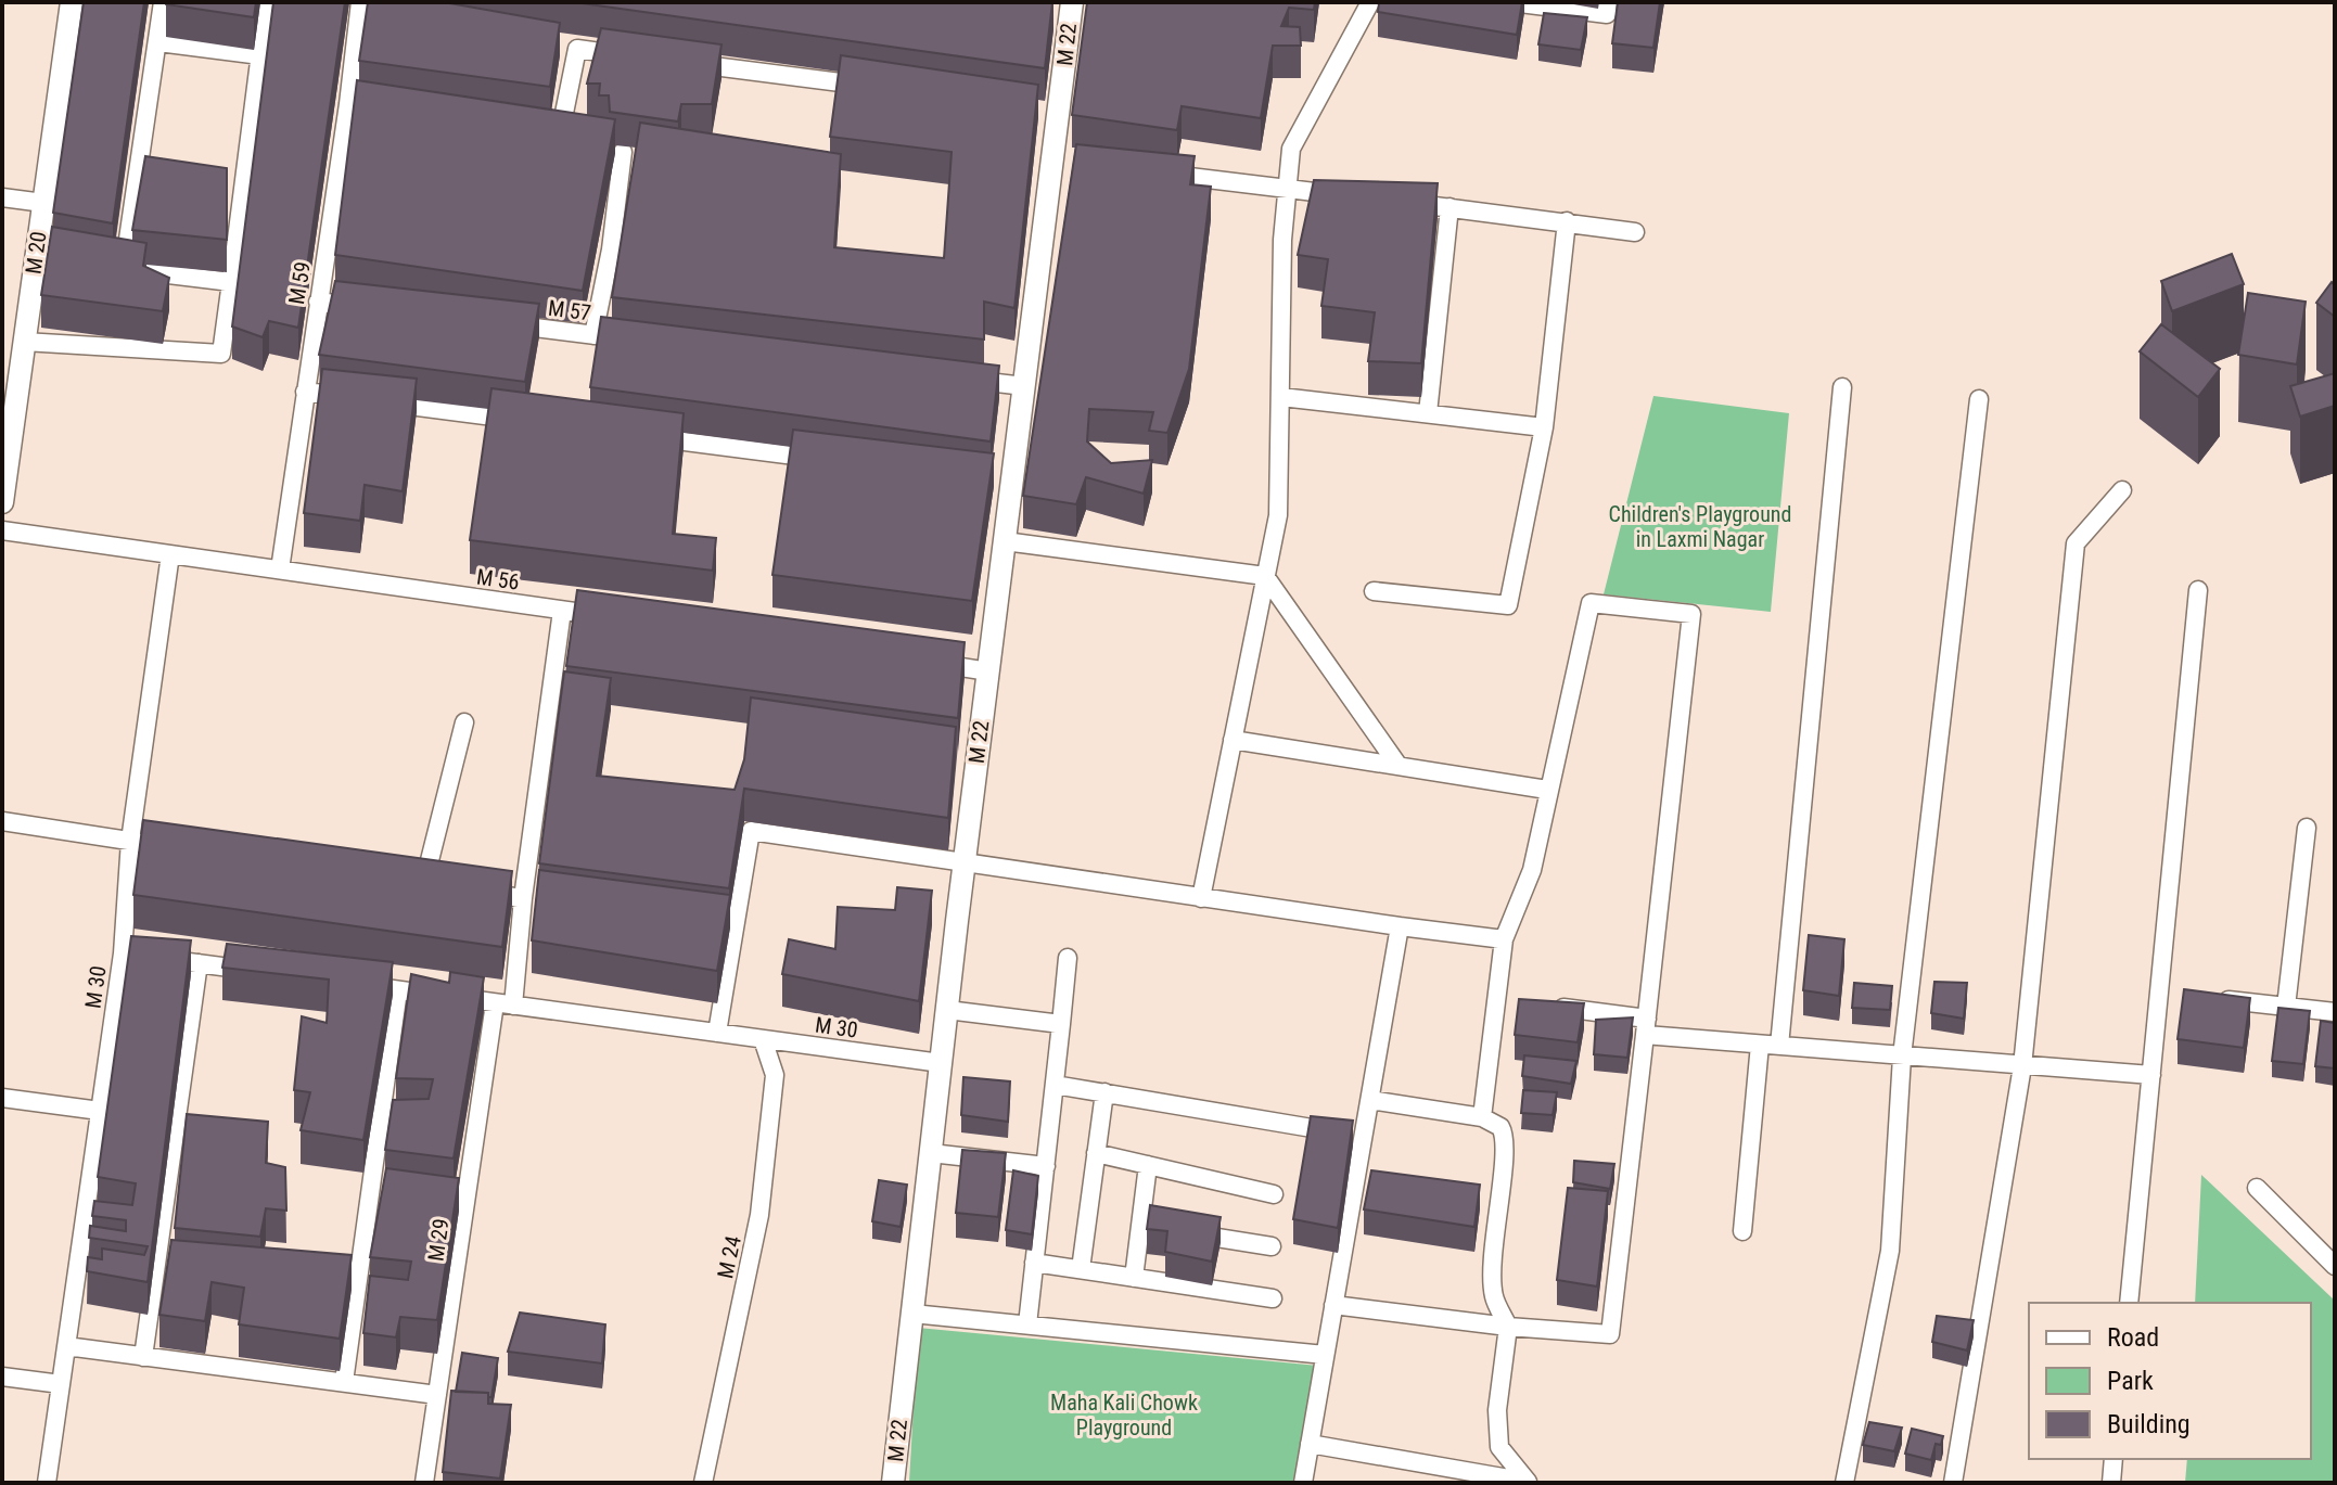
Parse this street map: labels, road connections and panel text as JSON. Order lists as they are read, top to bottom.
{
  "streets": {
    "street": [
      "M 22",
      "M 20",
      "M 59",
      "M 57",
      "M 56",
      "M 30",
      "M 29",
      "M 24"
    ]
  },
  "crossings": [
    ["M 22", "M 30"],
    ["M 59", "M 56"],
    ["M 56", "M 29"],
    ["M 30", "M 29"],
    ["M 30", "M 24"]
  ],
  "parks": ["Children's Playground in Laxmi Nagar", "Maha Kali Chowk Playground"],
  "legend": ["Road", "Park", "Building"]
}
